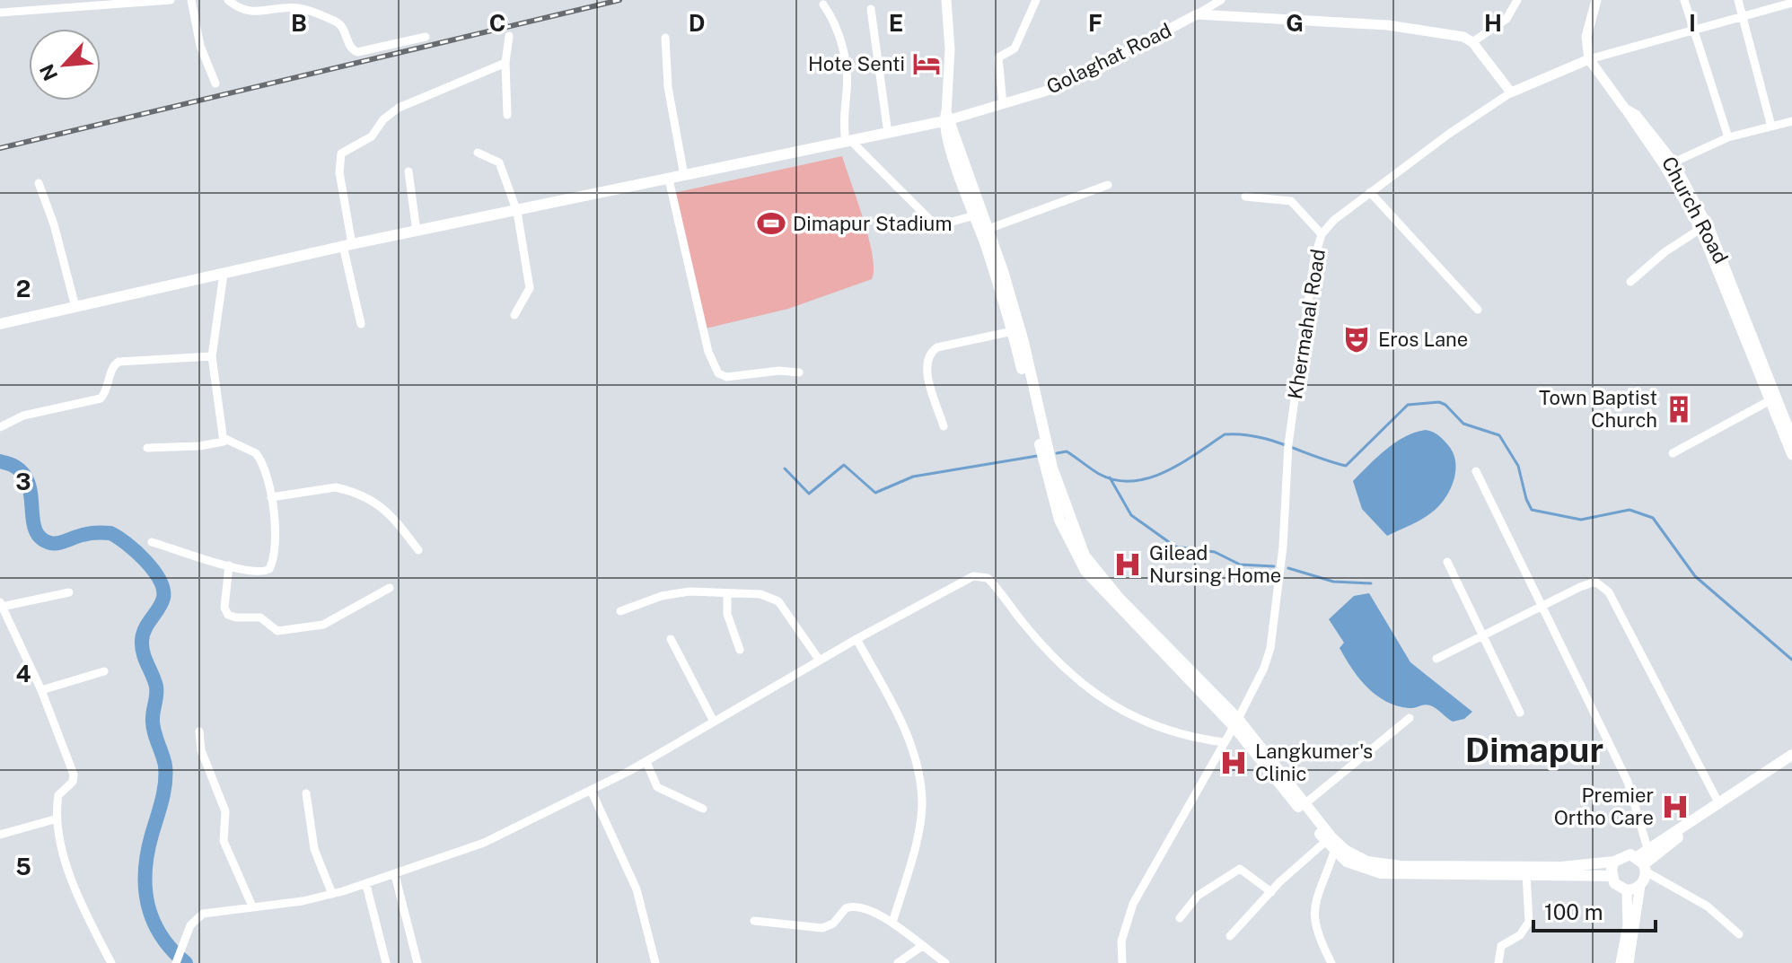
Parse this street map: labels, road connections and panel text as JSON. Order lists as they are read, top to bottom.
{
  "streets": {
    "main road": ["Golaghat Road", "Church Road", "Khermahal Road"]
  },
  "crossings": [
    ["Church Road", "Khermahal Road"]
  ],
  "districts": ["Dimapur"],
  "places": {
    "hotel": ["Hote Senti"],
    "sports": ["Dimapur Stadium"],
    "theatre": ["Eros Lane"],
    "building": ["Town Baptist Church"],
    "hospital": ["Gilead Nursing Home", "Langkumer's Clinic", "Premier Ortho Care"]
  },
  "scale_bar": "100 m",
  "north": "bottom left",
  "grid": {
    "columns": [
      "B",
      "C",
      "D",
      "E",
      "F",
      "G",
      "H",
      "I"
    ],
    "rows": [
      "2",
      "3",
      "4",
      "5"
    ]
  }
}
